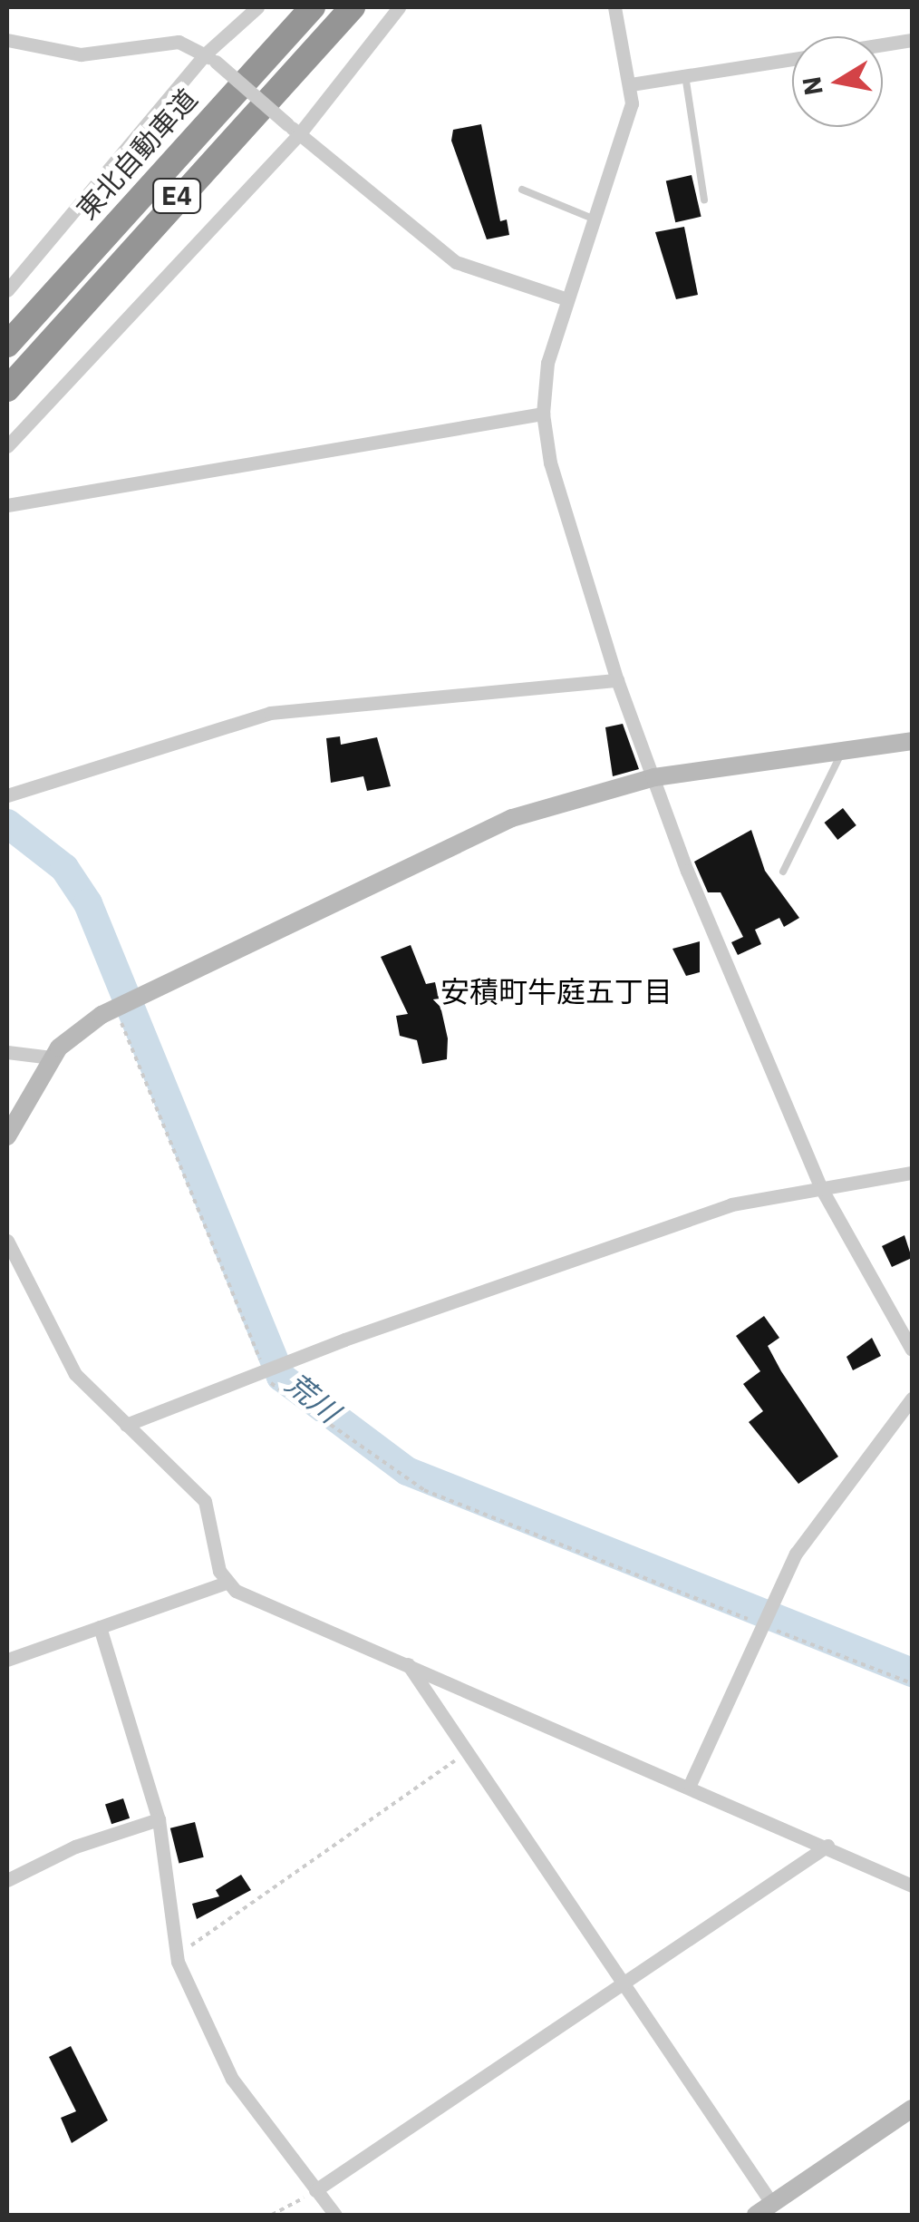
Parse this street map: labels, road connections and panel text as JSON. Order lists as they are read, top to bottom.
{
  "streets": {
    "highway": ["東北自動車道", "E4"]
  },
  "districts": ["安積町牛庭五丁目"],
  "water": ["荒川"],
  "north": "left"
}
